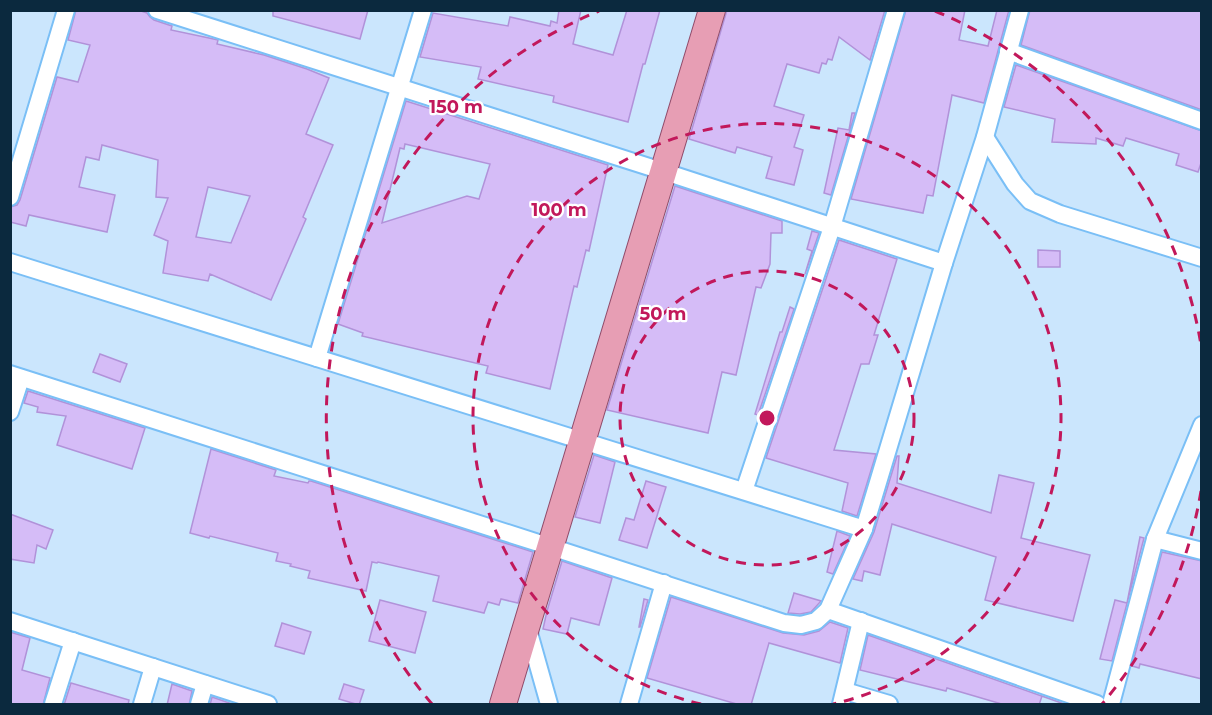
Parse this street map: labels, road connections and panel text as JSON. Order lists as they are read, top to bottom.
{
  "rings": ["150 m", "100 m", "50 m"]
}
